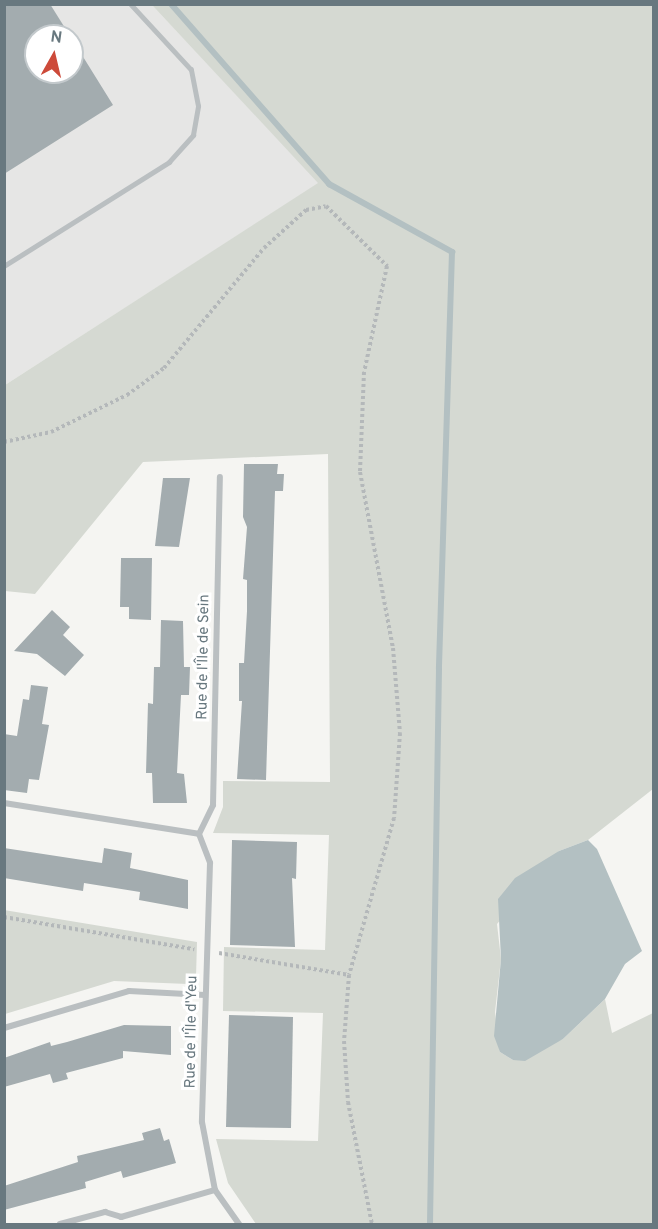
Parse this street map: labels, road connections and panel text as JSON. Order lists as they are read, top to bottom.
{
  "streets": {
    "street": ["Rue de l'Île de Sein", "Rue de l'Île d'Yeu"]
  },
  "crossings": [
    ["Rue de l'Île de Sein", "Rue de l'Île d'Yeu"]
  ],
  "north": "top"
}
